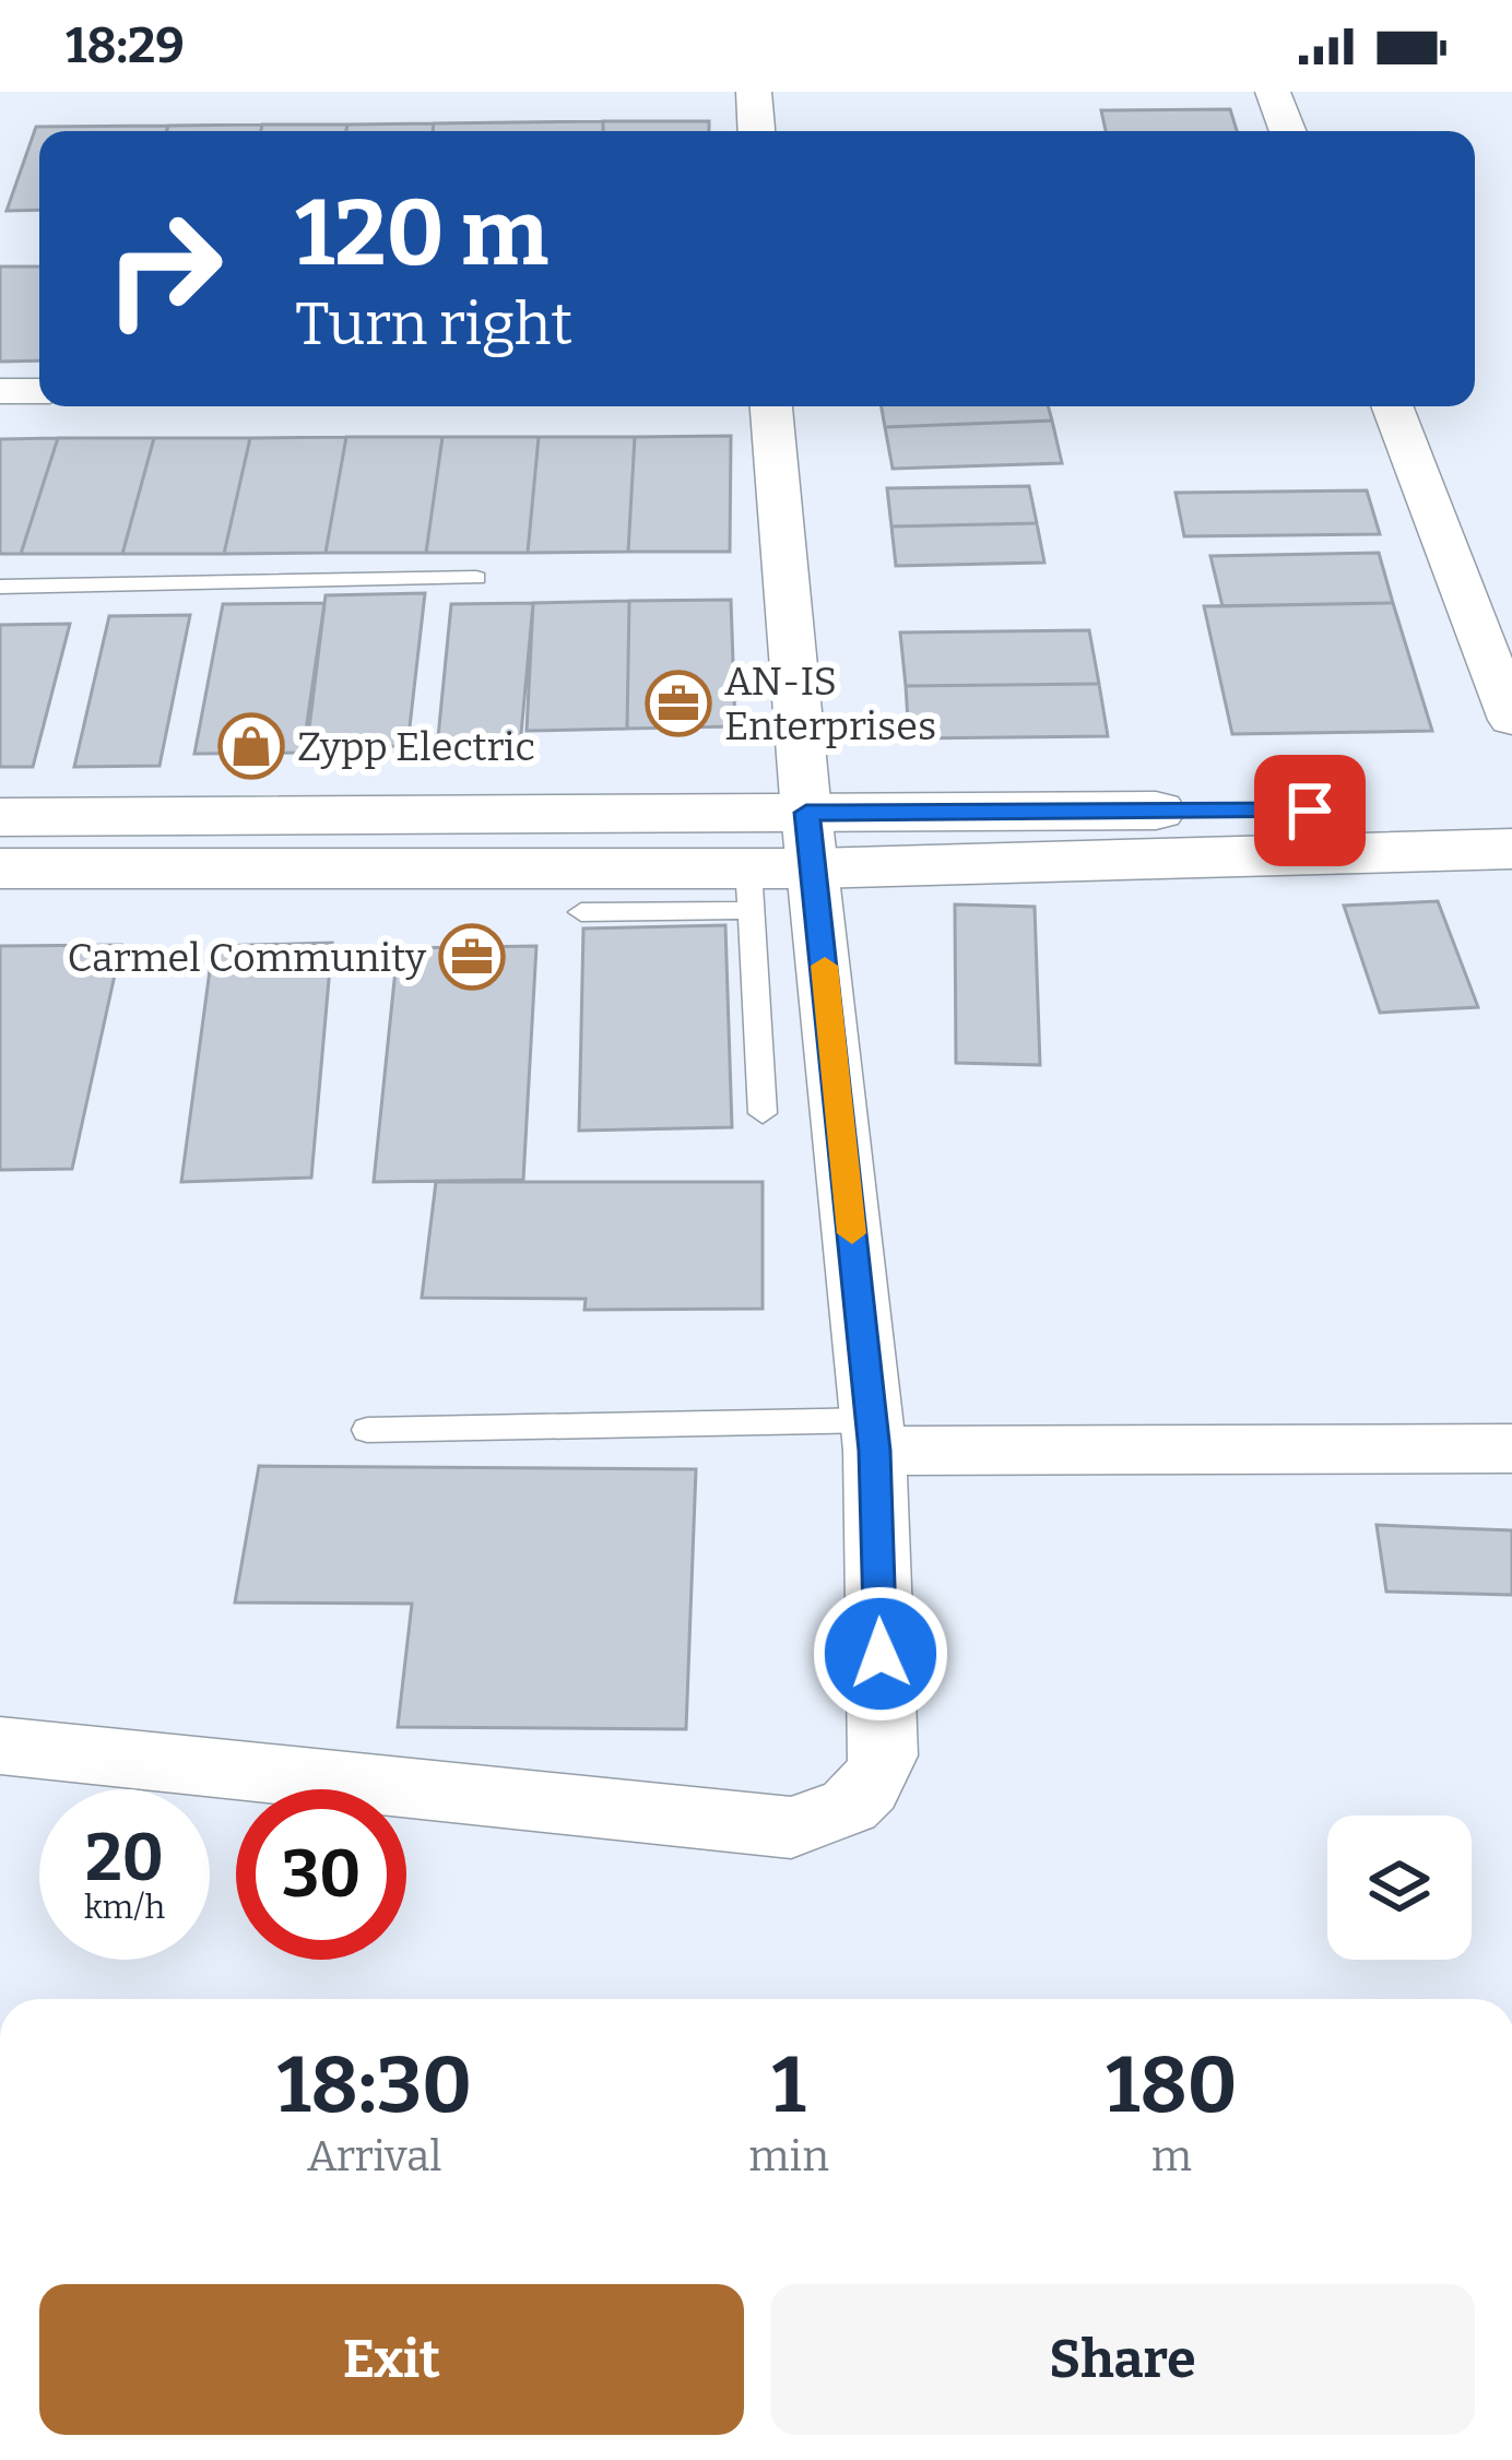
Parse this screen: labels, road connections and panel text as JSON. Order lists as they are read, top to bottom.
{
  "places": {
    "office": ["AN-IS Enterprises", "Carmel Community"],
    "shop": ["Zypp Electric"]
  },
  "page": {
    "status": "18:29",
    "turn": ["120 m", "Turn right"],
    "speed": "20 km/h",
    "limit": "30",
    "eta": [
      "18:30",
      "Arrival",
      "1",
      "min",
      "180",
      "m"
    ],
    "buttons": ["Exit", "Share"]
  }
}
